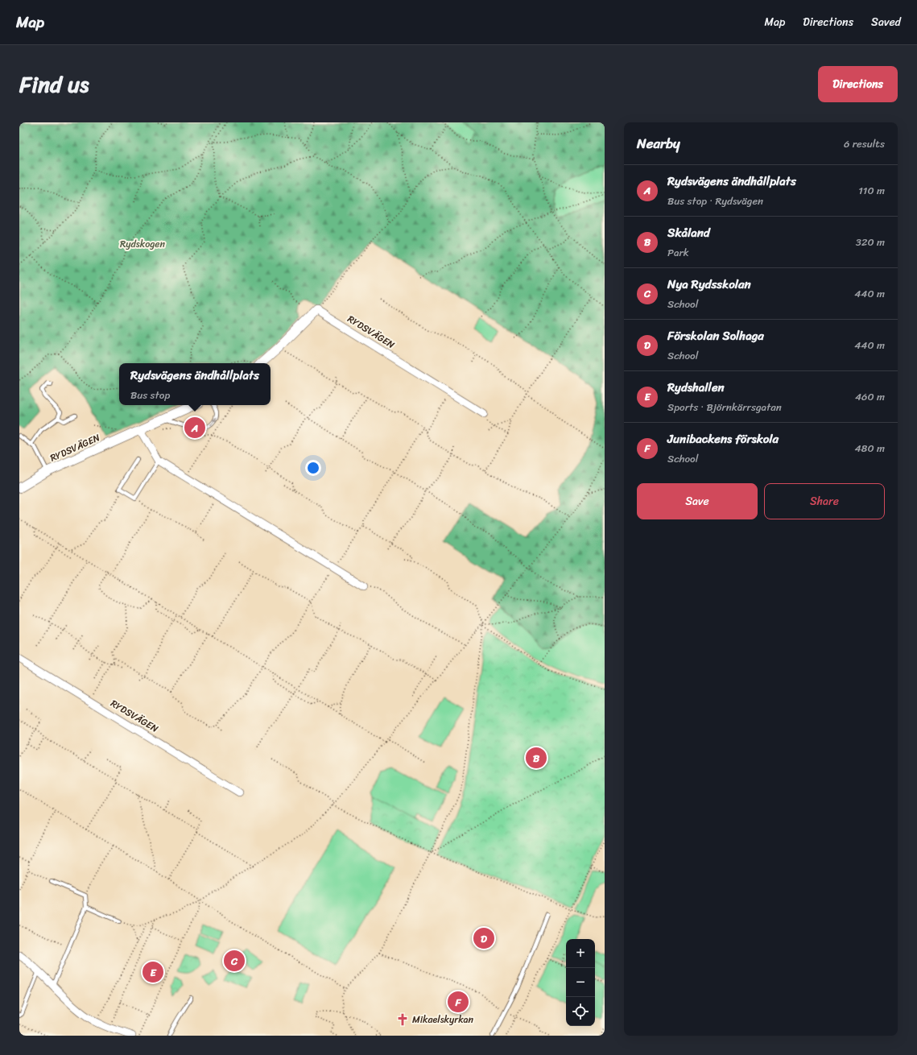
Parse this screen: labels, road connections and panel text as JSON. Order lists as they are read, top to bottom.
{
  "streets": {
    "street": ["RYDSVÄGEN"]
  },
  "parks": ["Rydskogen"],
  "places": {
    "church": ["Mikaelskyrkan"]
  },
  "page": {
    "header": "Map",
    "nav": ["Map", "Directions", "Saved"],
    "title": "Find us",
    "buttons": [
      "Directions",
      ["Save", "Share"]
    ],
    "heading": ["Nearby", "6 results"],
    "list": [
      {
        "mark": "A",
        "name": "Rydsvägens ändhållplats",
        "note": "Bus stop · Rydsvägen",
        "value": "110 m"
      },
      {
        "mark": "B",
        "name": "Skåland",
        "note": "Park",
        "value": "320 m"
      },
      {
        "mark": "C",
        "name": "Nya Rydsskolan",
        "note": "School",
        "value": "440 m"
      },
      {
        "mark": "D",
        "name": "Förskolan Solhaga",
        "note": "School",
        "value": "440 m"
      },
      {
        "mark": "E",
        "name": "Rydshallen",
        "note": "Sports · Björnkärrsgatan",
        "value": "460 m"
      },
      {
        "mark": "F",
        "name": "Junibackens förskola",
        "note": "School",
        "value": "480 m"
      }
    ],
    "popup": ["Rydsvägens ändhållplats", "Bus stop"],
    "pins": [
      "A",
      "B",
      "D",
      "C",
      "E",
      "F"
    ],
    "map_buttons": ["+", "−"]
  }
}
